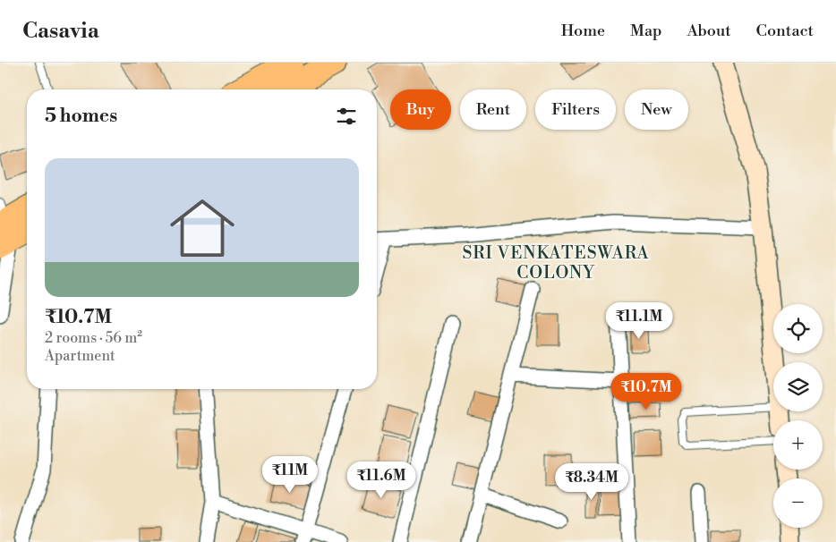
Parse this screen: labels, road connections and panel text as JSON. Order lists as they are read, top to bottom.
{
  "districts": ["SRI VENKATESWARA COLONY"],
  "page": {
    "header": "Casavia",
    "nav": [
      "Home",
      "Map",
      "About",
      "Contact"
    ],
    "chip": [
      "Buy",
      "Rent",
      "Filters",
      "New"
    ],
    "heading": "5 homes",
    "list": [
      {
        "name": "₹10.7M",
        "note": "2 rooms · 56 m² · Apartment"
      }
    ],
    "price": [
      "₹11.1M",
      "₹10.7M",
      "₹11M",
      "₹11.6M",
      "₹8.34M"
    ],
    "map_buttons": ["+", "−"]
  }
}
